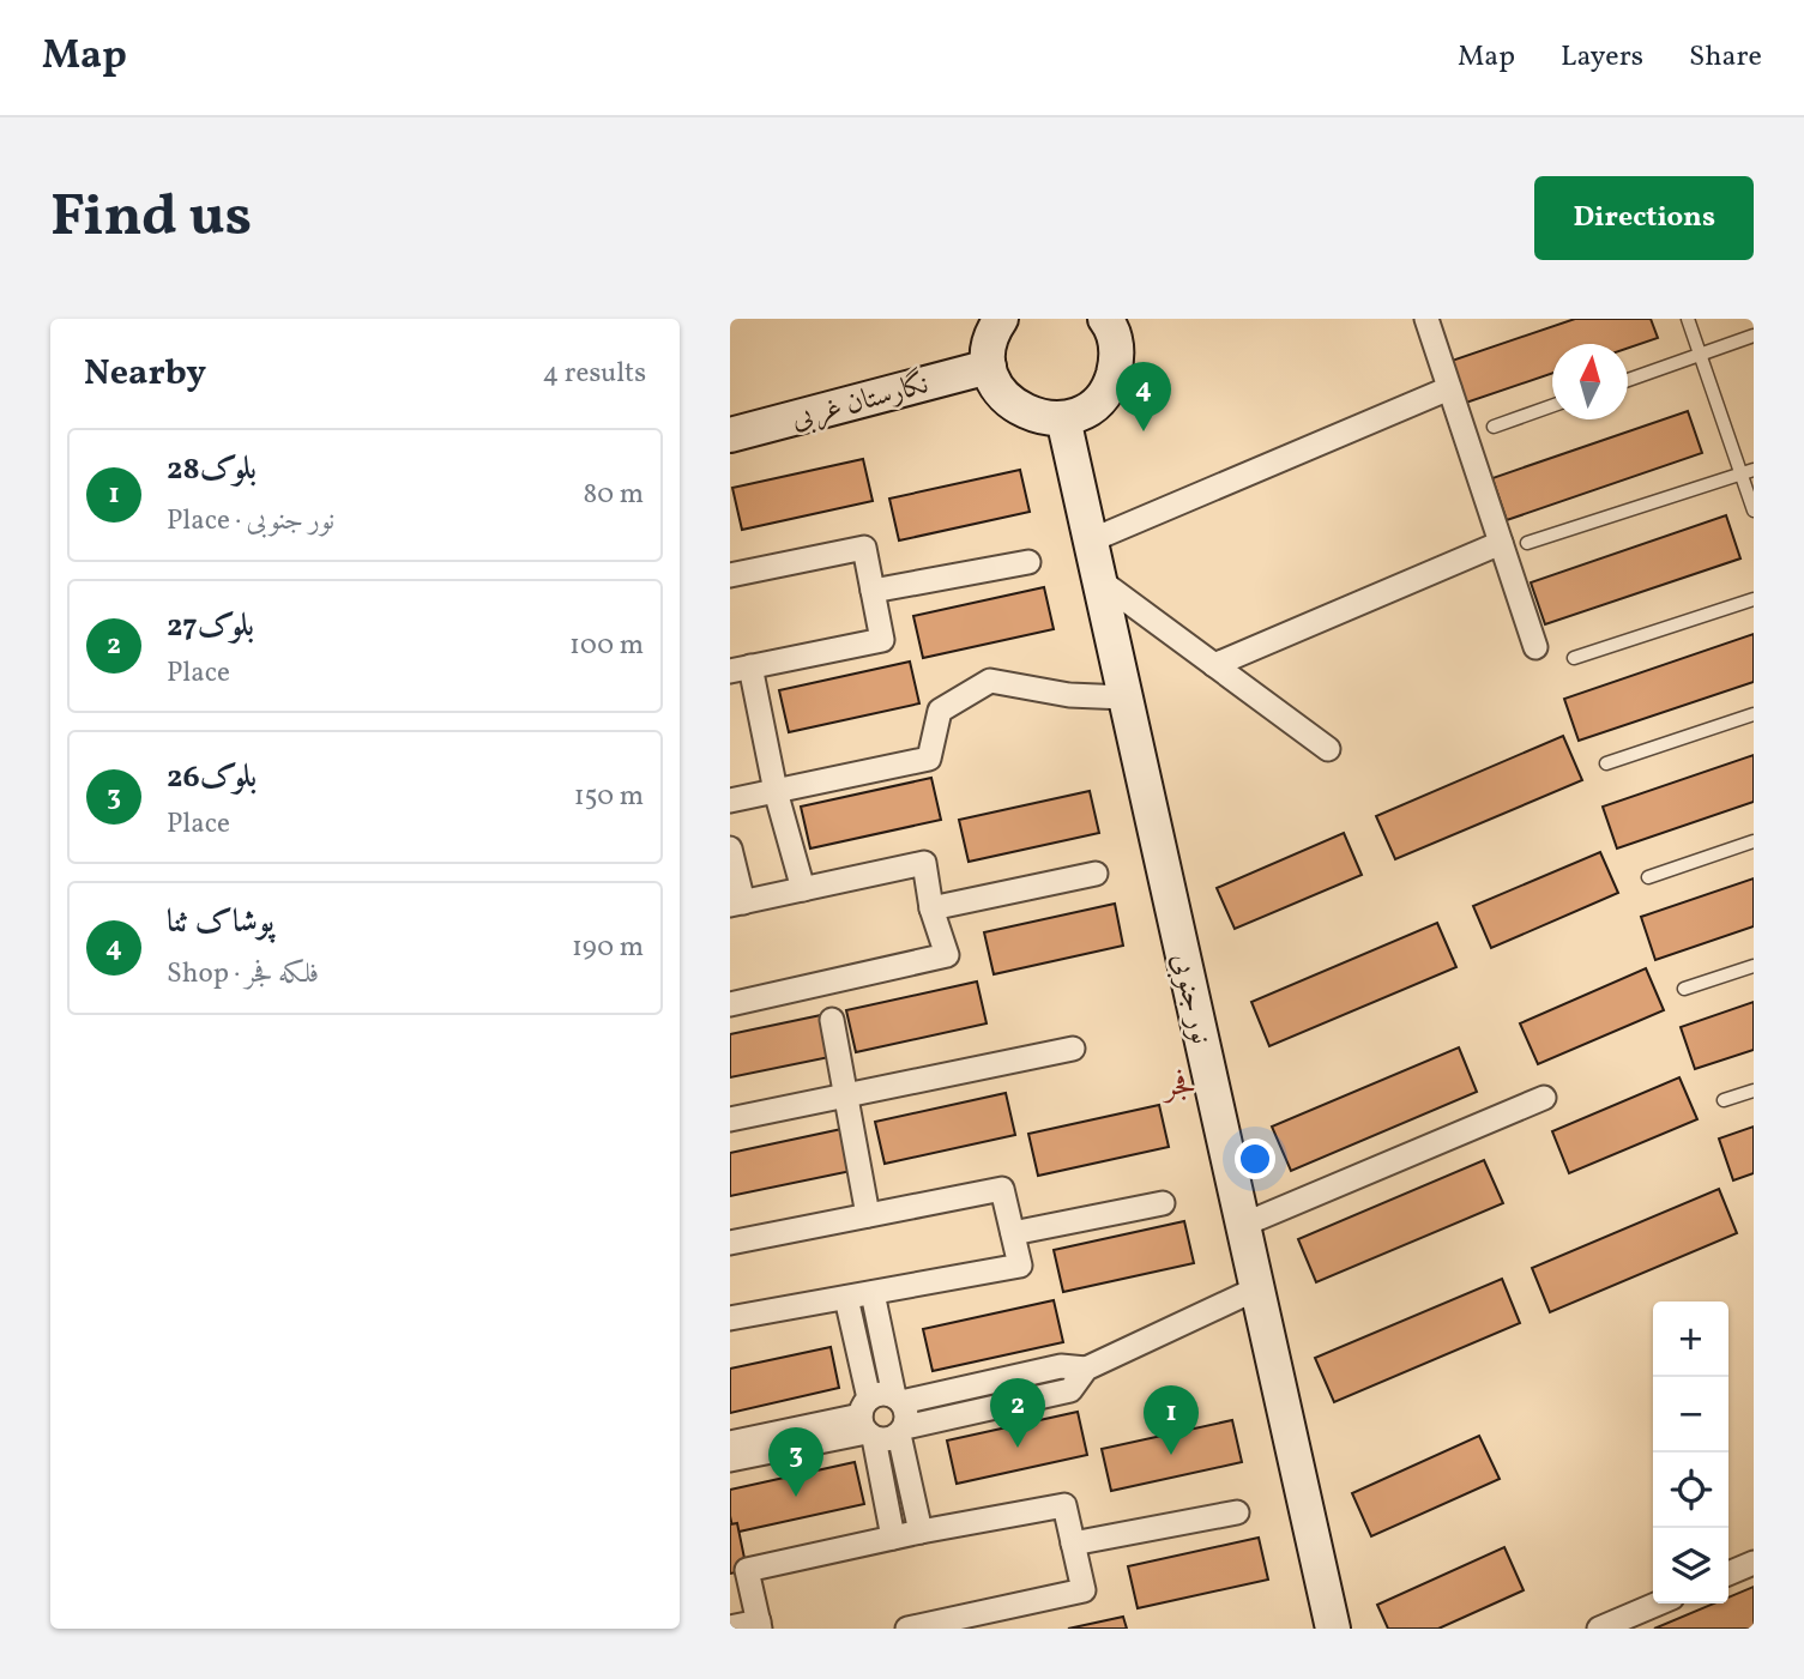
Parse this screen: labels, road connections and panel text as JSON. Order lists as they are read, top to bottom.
{
  "streets": {
    "main road": ["نگارستان غربی", "نور جنوبی"]
  },
  "districts": ["فجر"],
  "north": "top",
  "page": {
    "header": "Map",
    "nav": ["Map", "Layers", "Share"],
    "buttons": "Directions",
    "title": "Find us",
    "heading": ["Nearby", "4 results"],
    "pins": [
      "4",
      "2",
      "1",
      "3"
    ],
    "list": [
      {
        "mark": "1",
        "name": "بلوک28",
        "note": "Place · نور جنوبی",
        "value": "80 m"
      },
      {
        "mark": "2",
        "name": "بلوک27",
        "note": "Place",
        "value": "100 m"
      },
      {
        "mark": "3",
        "name": "بلوک26",
        "note": "Place",
        "value": "150 m"
      },
      {
        "mark": "4",
        "name": "پوشاک ثنا",
        "note": "Shop · فلکه فجر",
        "value": "190 m"
      }
    ],
    "map_buttons": ["+", "−"]
  }
}
